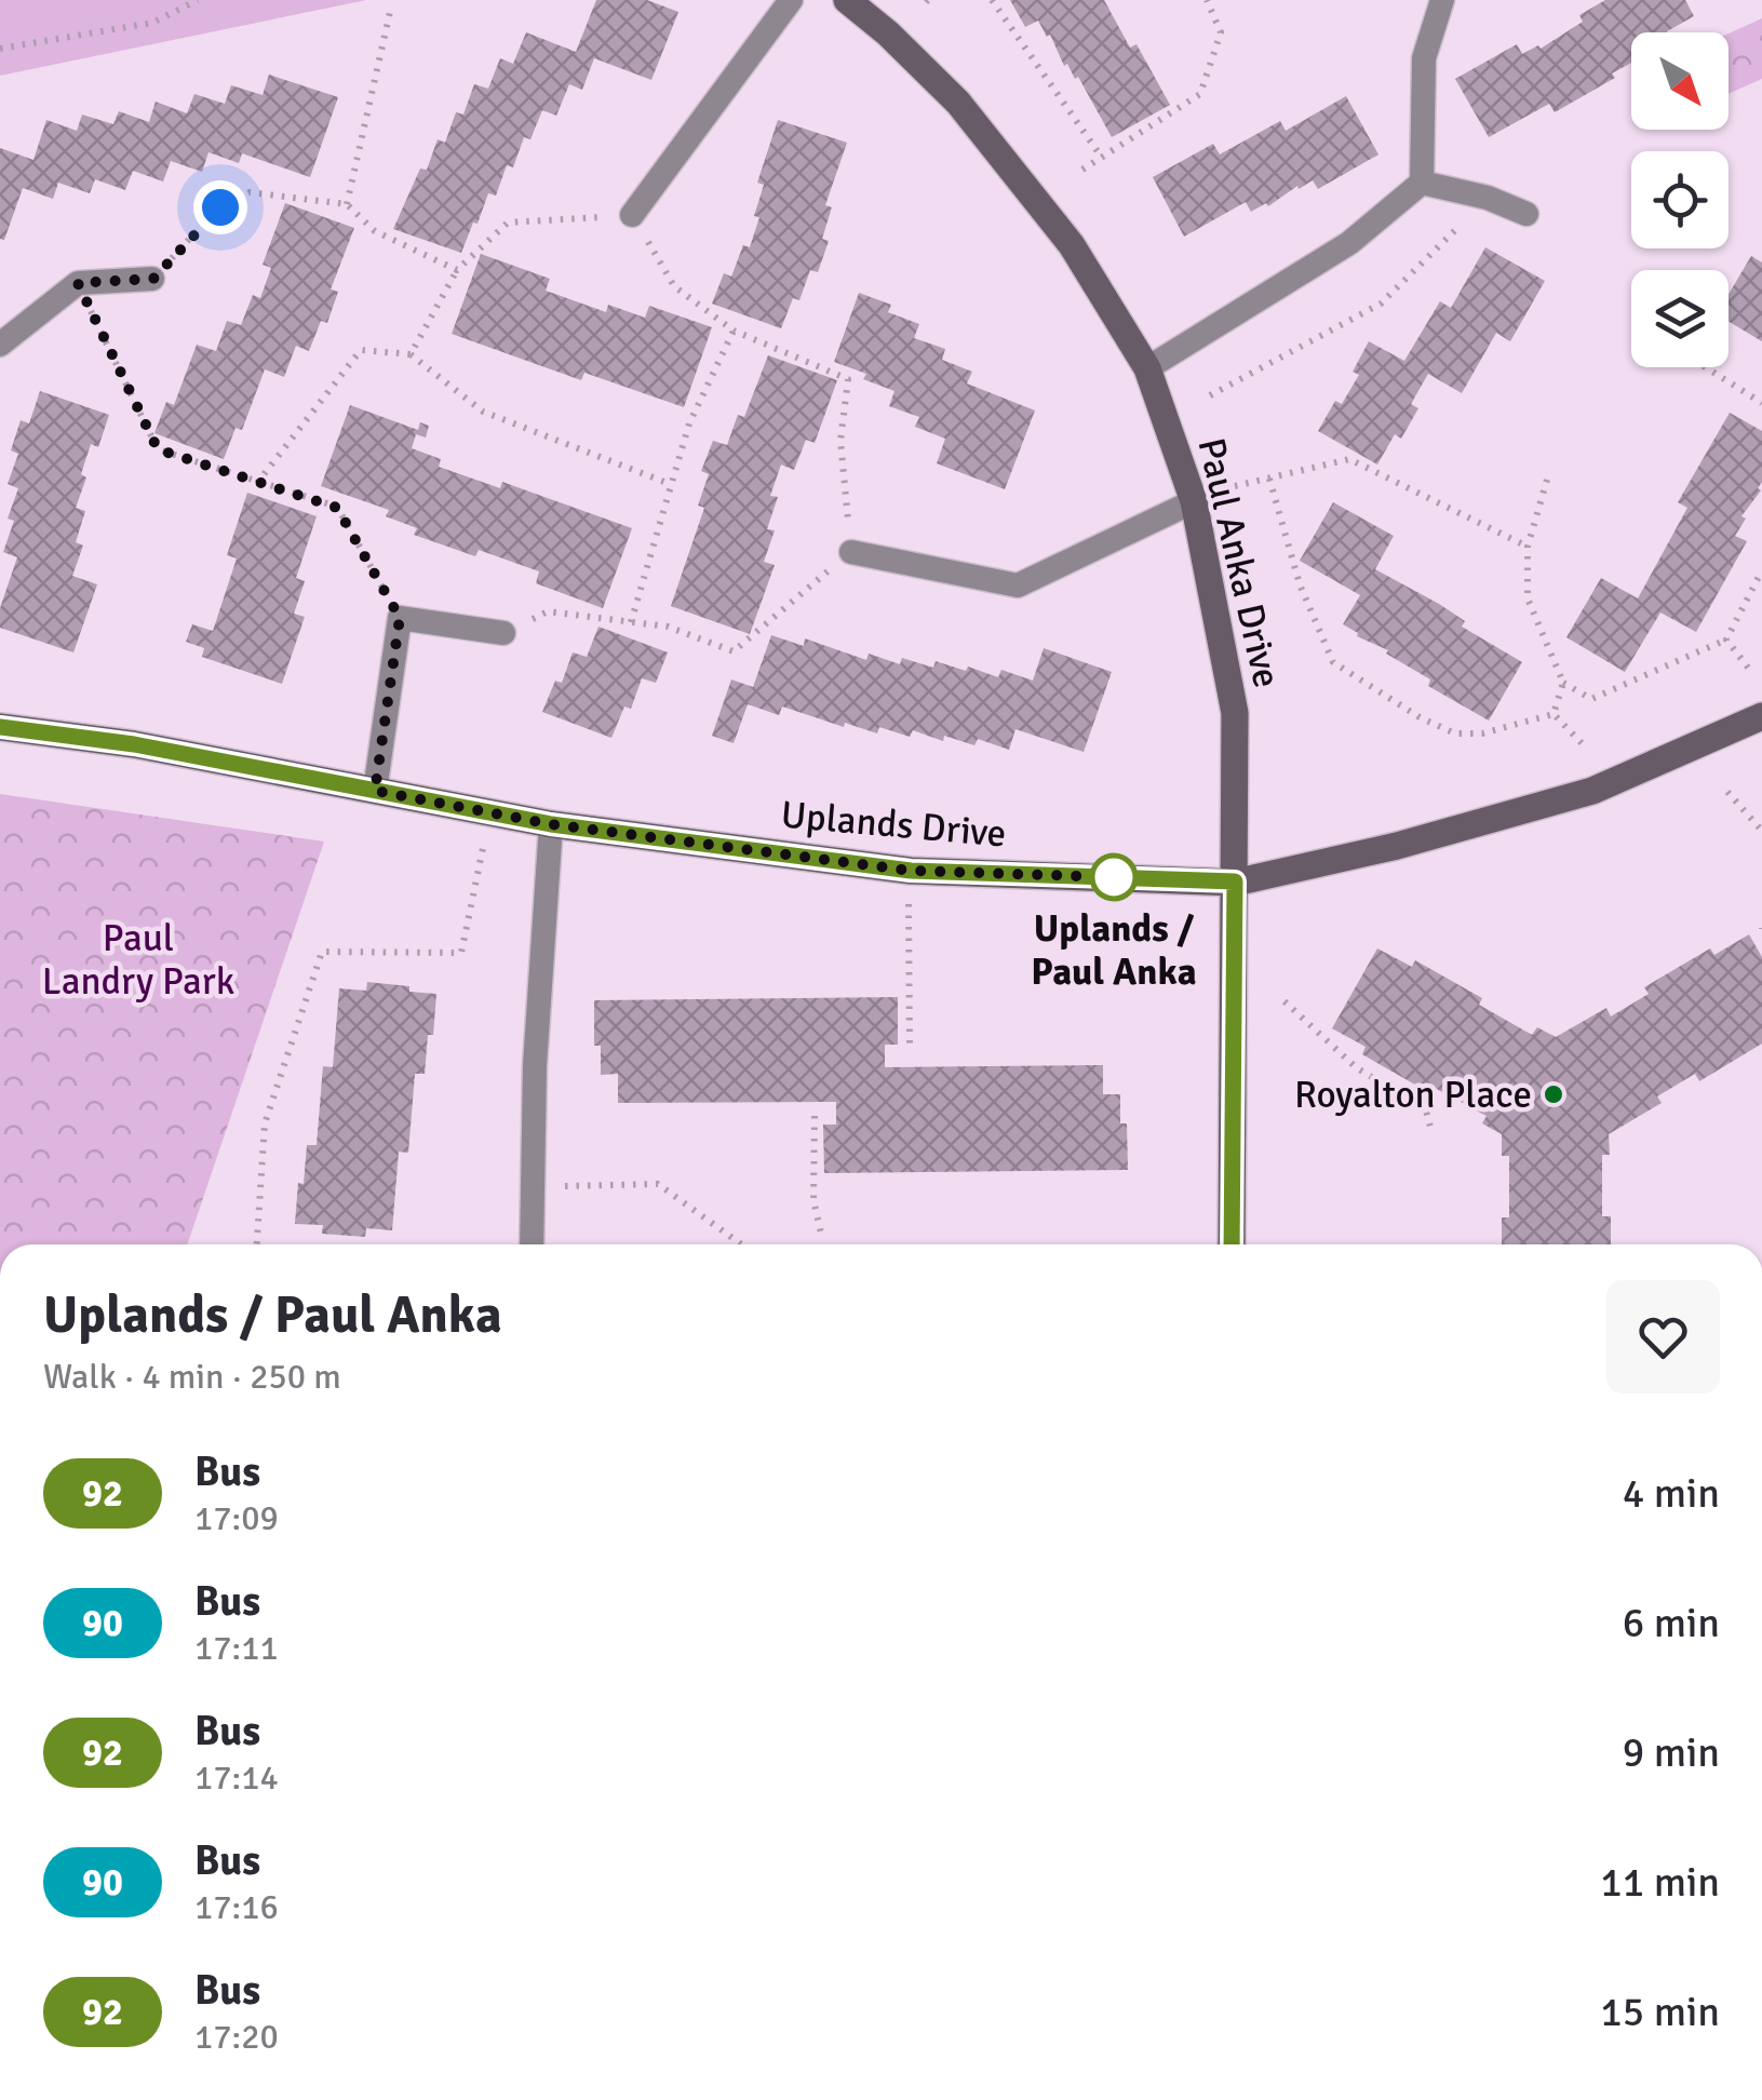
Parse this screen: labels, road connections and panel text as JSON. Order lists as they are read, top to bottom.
{
  "streets": {
    "street": ["Paul Anka Drive", "Uplands Drive"]
  },
  "crossings": [
    ["Paul Anka Drive", "Uplands Drive"]
  ],
  "parks": ["Paul Landry Park"],
  "places": ["Uplands / Paul Anka", "Royalton Place"],
  "lines": ["bus line 92"],
  "north": "bottom right",
  "page": {
    "heading": ["Uplands / Paul Anka", "Walk · 4 min · 250 m"],
    "list": [
      {
        "mark": "92",
        "name": "Bus",
        "note": "17:09",
        "value": "4 min"
      },
      {
        "mark": "90",
        "name": "Bus",
        "note": "17:11",
        "value": "6 min"
      },
      {
        "mark": "92",
        "name": "Bus",
        "note": "17:14",
        "value": "9 min"
      },
      {
        "mark": "90",
        "name": "Bus",
        "note": "17:16",
        "value": "11 min"
      },
      {
        "mark": "92",
        "name": "Bus",
        "note": "17:20",
        "value": "15 min"
      }
    ]
  }
}
